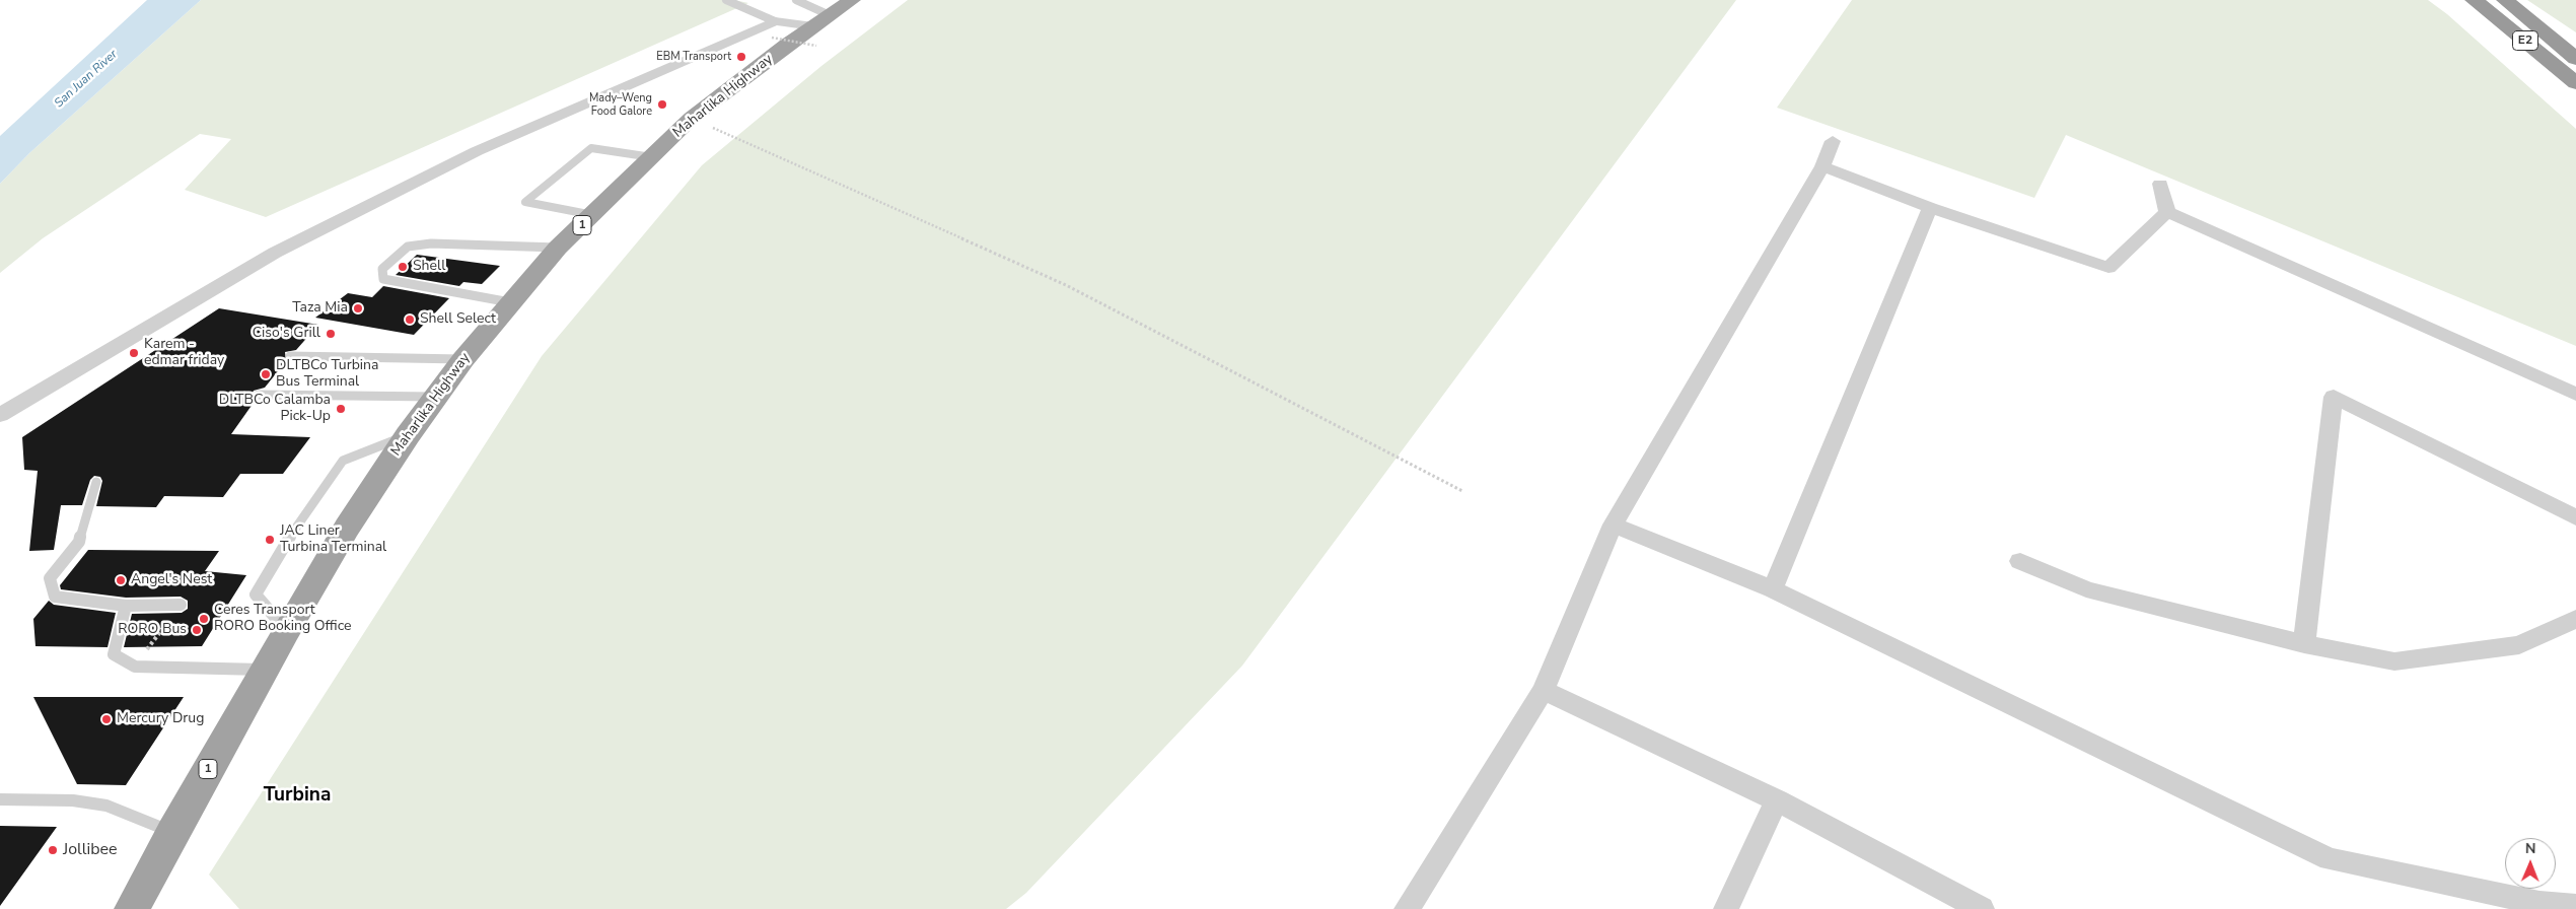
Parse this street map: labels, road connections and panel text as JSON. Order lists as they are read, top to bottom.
{
  "streets": {
    "highway": ["E2", "Maharlika Highway", "1"]
  },
  "districts": ["Turbina"],
  "water": ["San Juan River"],
  "places": [
    "EBM Transport",
    "Mady–Weng Food Galore",
    "Shell",
    "Taza Mia",
    "Shell Select",
    "Ciso's Grill",
    "Karem - edmar friday",
    "DLTBCo Turbina Bus Terminal",
    "DLTBCo Calamba Pick-Up",
    "JAC Liner Turbina Terminal",
    "Angel's Nest",
    "Ceres Transport RORO Booking Office",
    "RORO Bus",
    "Mercury Drug",
    "Jollibee"
  ],
  "north": "top"
}
